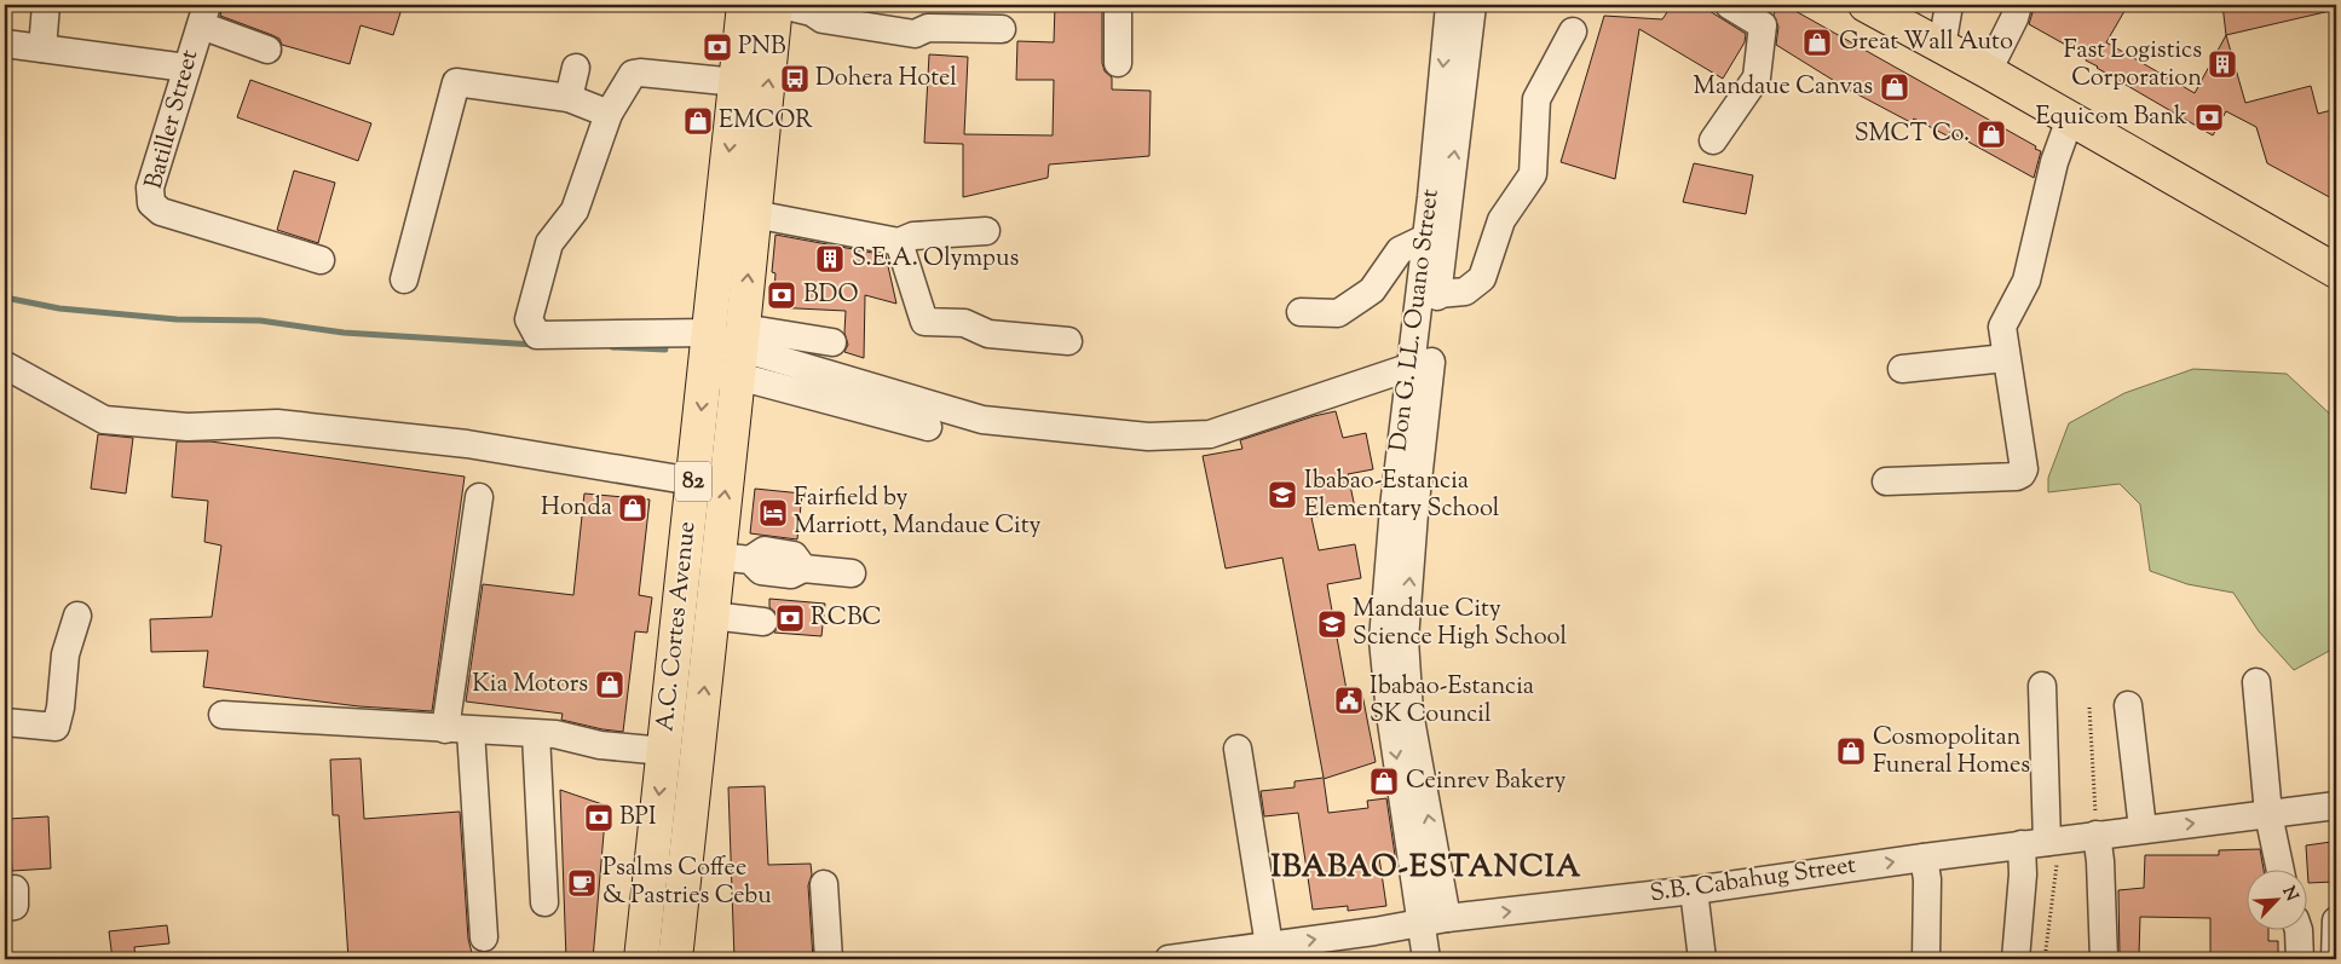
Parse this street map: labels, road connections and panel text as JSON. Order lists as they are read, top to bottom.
{
  "streets": {
    "main road": ["82", "A.C. Cortes Avenue"],
    "street": ["Batiller Street", "Don G. LL. Ouano Street", "S.B. Cabahug Street"]
  },
  "crossings": [
    ["Don G. LL. Ouano Street", "S.B. Cabahug Street"]
  ],
  "one_way": ["S.B. Cabahug Street"],
  "districts": ["IBABAO-ESTANCIA"],
  "places": {
    "shop": [
      "Great Wall Auto",
      "Mandaue Canvas",
      "EMCOR",
      "SMCT Co.",
      "Honda",
      "Kia Motors",
      "Cosmopolitan Funeral Homes",
      "Ceinrev Bakery"
    ],
    "bank": [
      "PNB",
      "Equicom Bank",
      "BDO",
      "RCBC",
      "BPI"
    ],
    "building": ["Fast Logistics Corporation", "S.E.A. Olympus"],
    "bus stop": ["Dohera Hotel"],
    "school or university": ["Ibabao-Estancia Elementary School", "Mandaue City Science High School"],
    "hotel": ["Fairfield by Marriott, Mandaue City"],
    "public building": ["Ibabao-Estancia SK Council"],
    "cafe": ["Psalms Coffee & Pastries Cebu"]
  },
  "north": "top right"
}
